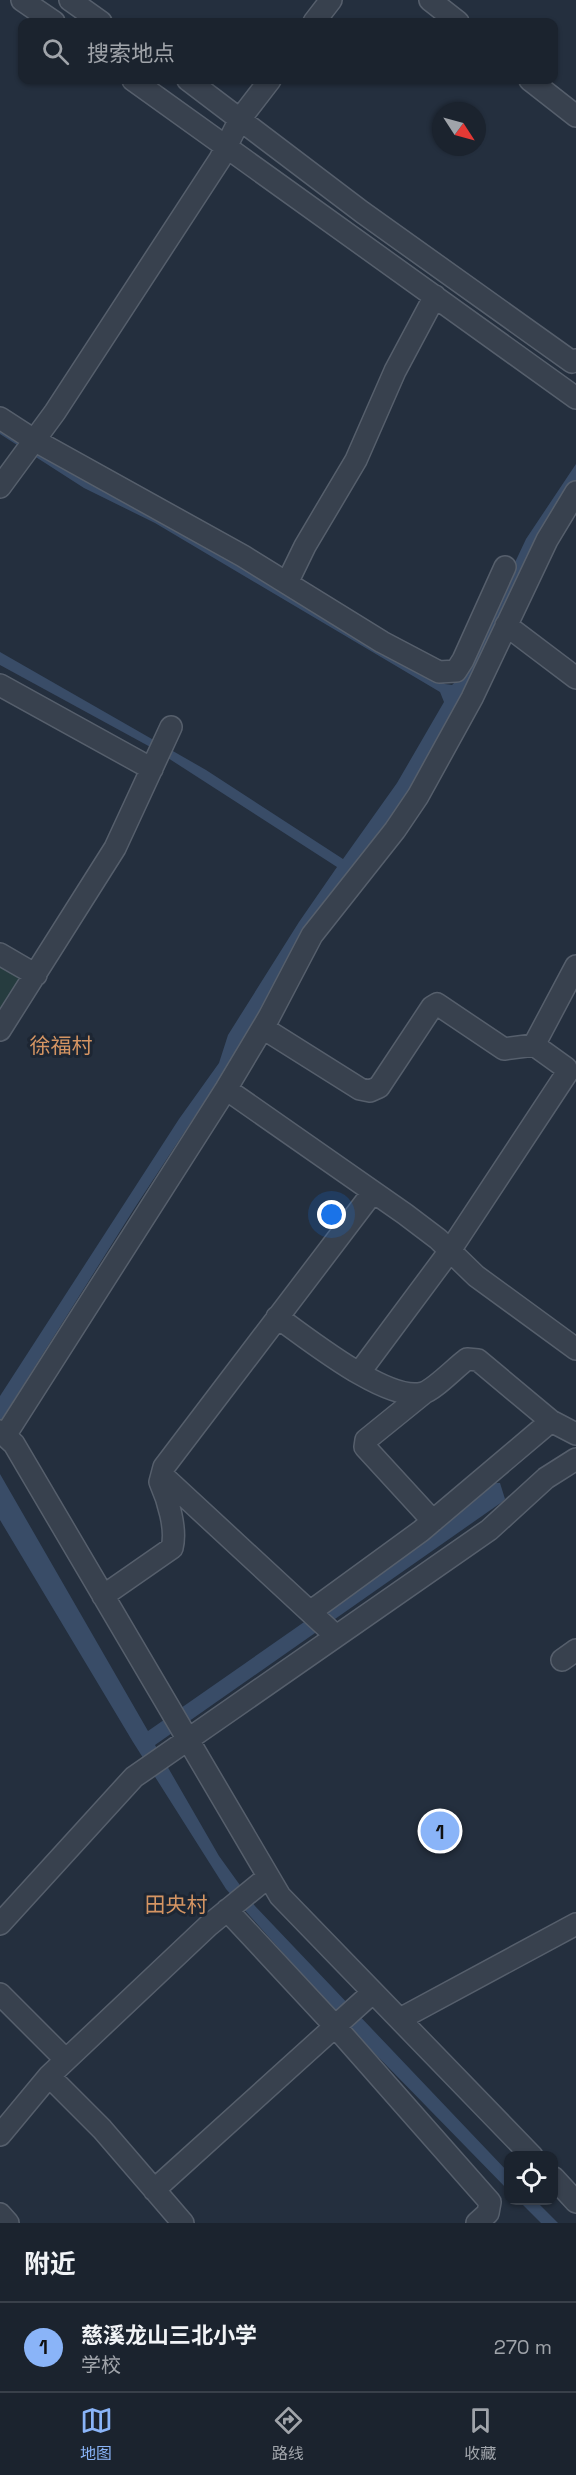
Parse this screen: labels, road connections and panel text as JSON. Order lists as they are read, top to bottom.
{
  "districts": ["徐福村", "田央村"],
  "north": "bottom right",
  "page": {
    "search": "搜索地点",
    "pins": "1",
    "heading": "附近",
    "list": [
      {
        "mark": "1",
        "name": "慈溪龙山三北小学",
        "note": "学校",
        "value": "270 m"
      }
    ],
    "nav": ["地图", "路线", "收藏"]
  }
}
